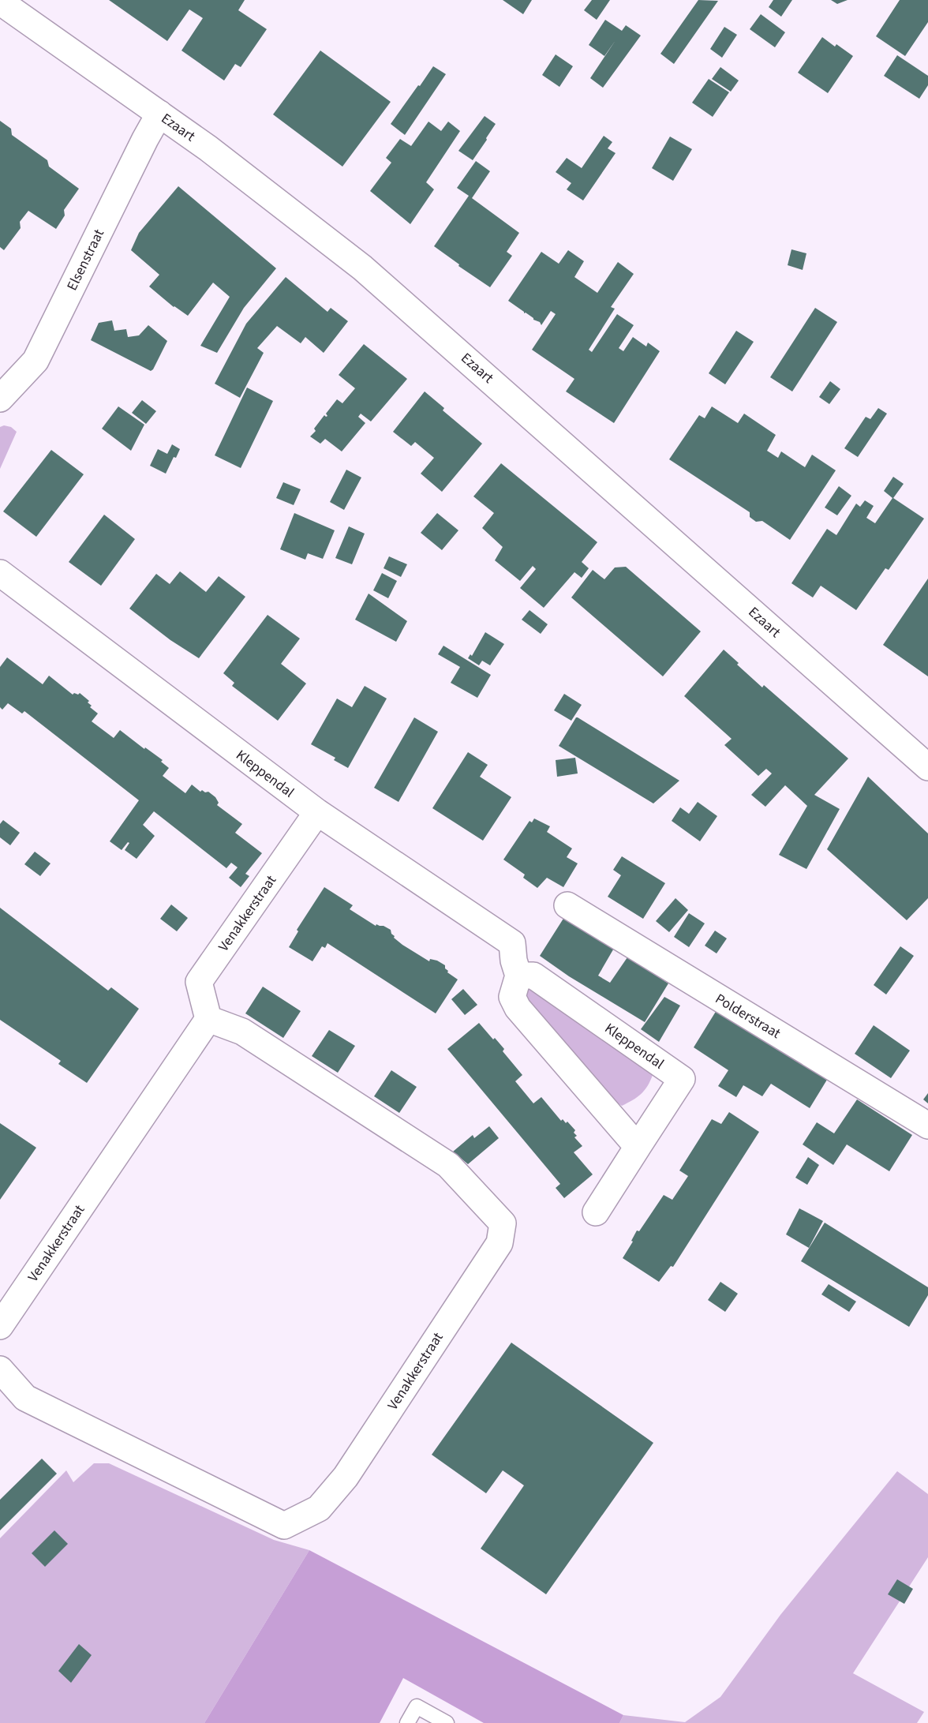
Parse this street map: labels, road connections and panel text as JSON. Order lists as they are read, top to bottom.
{
  "streets": {
    "street": [
      "Ezaart",
      "Elsenstraat",
      "Kleppendal",
      "Venakkerstraat",
      "Polderstraat"
    ]
  },
  "crossings": [
    ["Ezaart", "Elsenstraat"],
    ["Kleppendal", "Venakkerstraat"]
  ]
}
